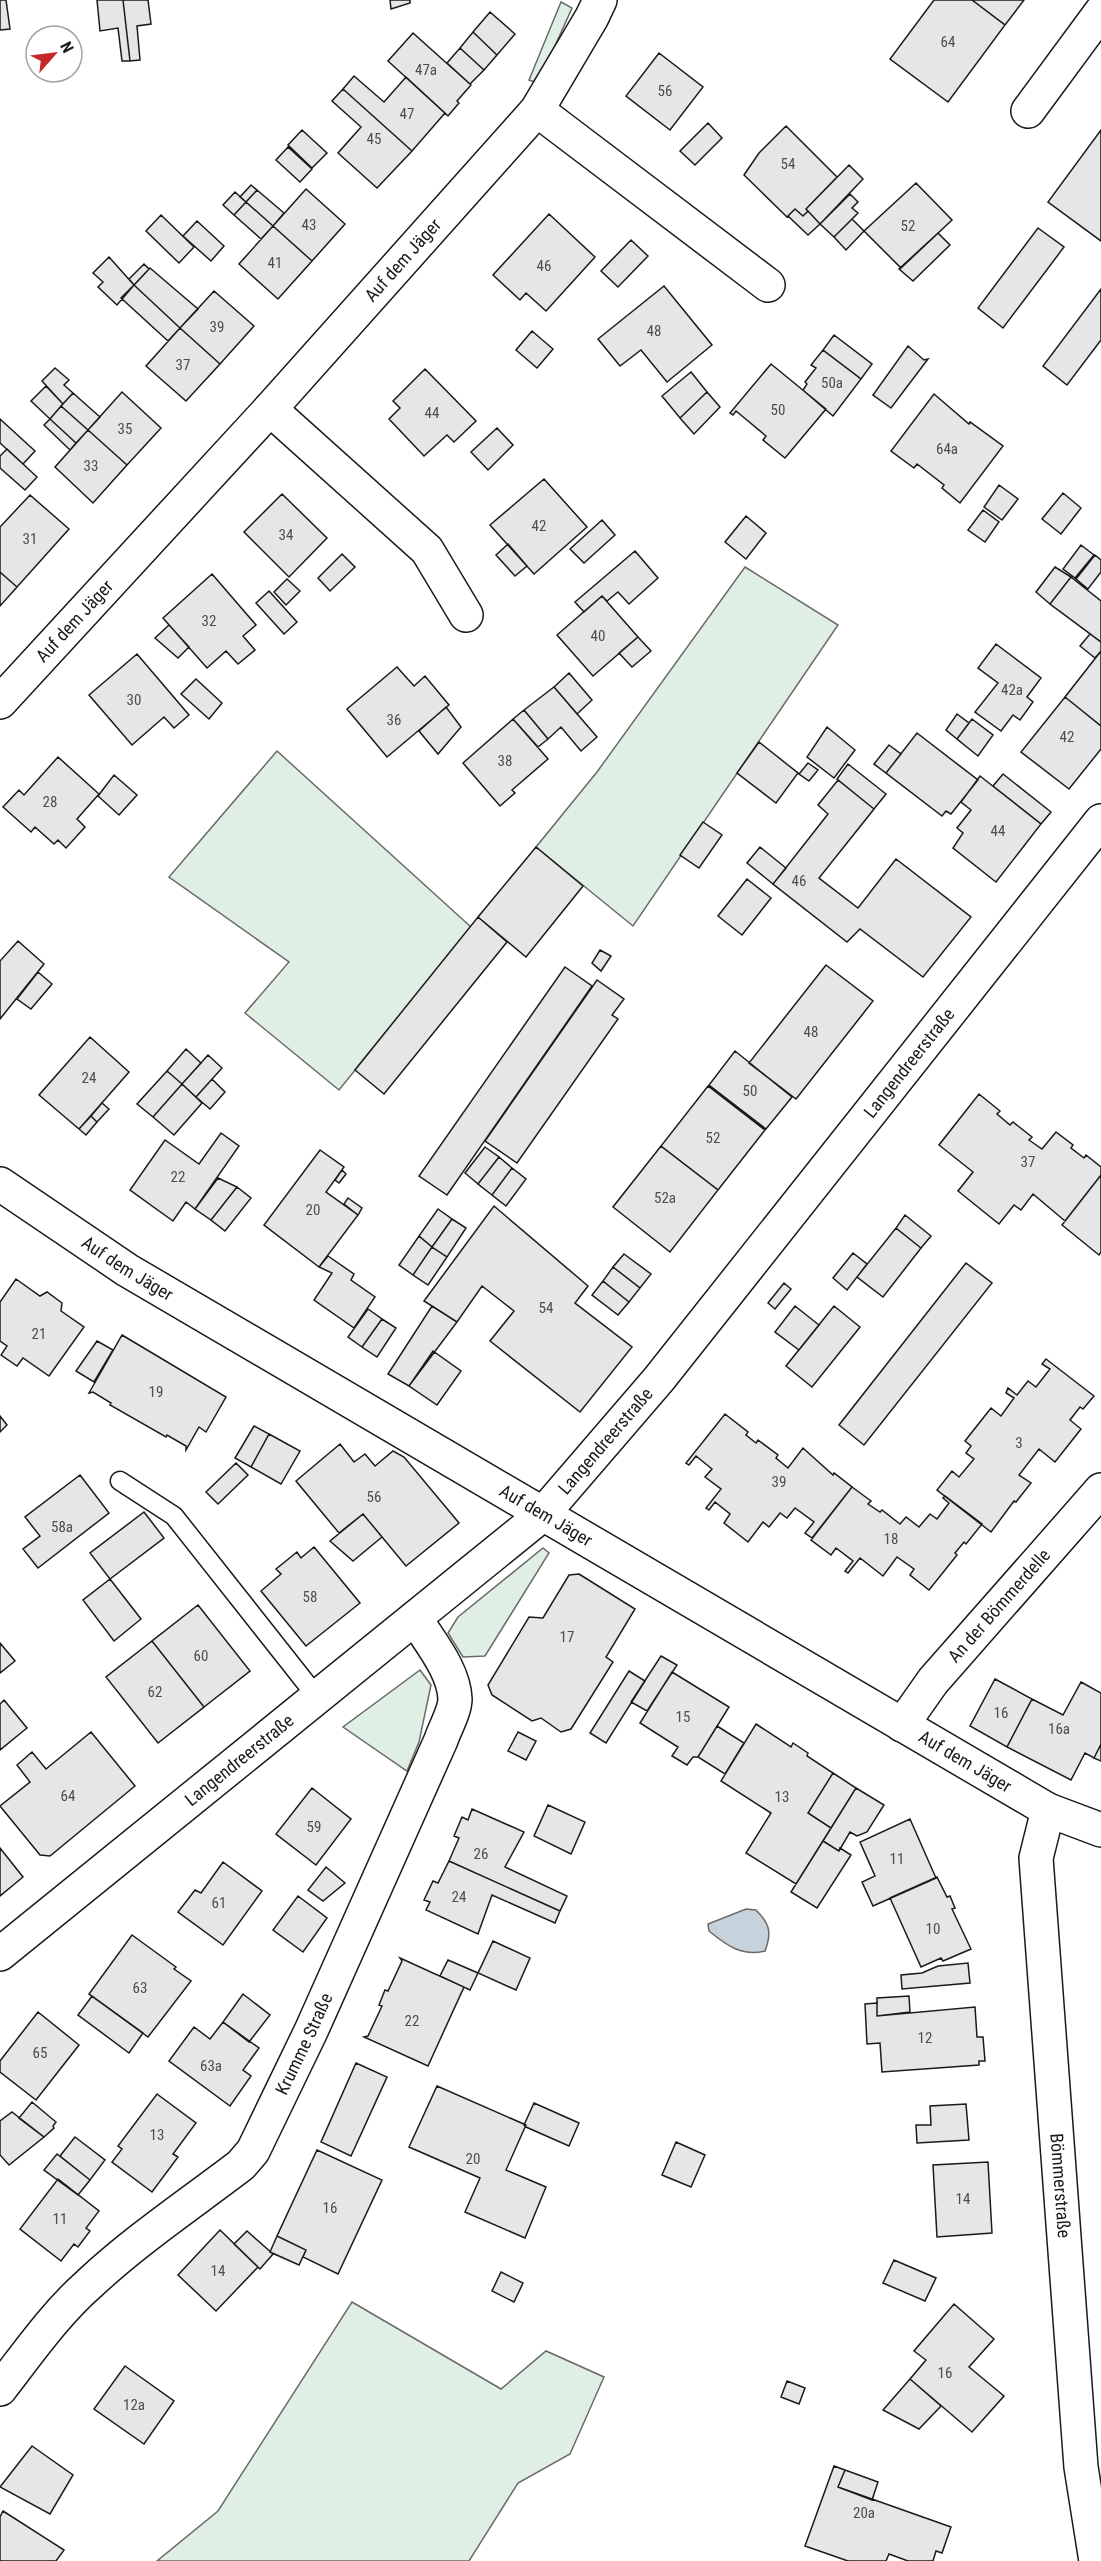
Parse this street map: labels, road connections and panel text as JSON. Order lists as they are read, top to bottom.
{
  "streets": {
    "street": [
      "Auf dem Jäger",
      "Langendreerstraße",
      "An der Bömmerdelle",
      "Krumme Straße",
      "Bömmerstraße"
    ]
  },
  "crossings": [
    ["Auf dem Jäger", "Langendreerstraße"],
    ["Auf dem Jäger", "An der Bömmerdelle"],
    ["Auf dem Jäger", "Bömmerstraße"],
    ["Langendreerstraße", "Krumme Straße"]
  ],
  "house_numbers": [
    "64",
    "47a",
    "56",
    "47",
    "45",
    "54",
    "43",
    "52",
    "41",
    "46",
    "39",
    "48",
    "37",
    "50a",
    "50",
    "44",
    "35",
    "64a",
    "33",
    "42",
    "34",
    "31",
    "32",
    "40",
    "42a",
    "30",
    "36",
    "42",
    "38",
    "28",
    "44",
    "46",
    "48",
    "24",
    "50",
    "52",
    "37",
    "22",
    "52a",
    "20",
    "54",
    "21",
    "19",
    "3",
    "39",
    "56",
    "58a",
    "18",
    "58",
    "17",
    "60",
    "62",
    "16",
    "15",
    "16a",
    "64",
    "13",
    "59",
    "26",
    "11",
    "24",
    "61",
    "10",
    "63",
    "22",
    "12",
    "65",
    "63a",
    "13",
    "20",
    "14",
    "16",
    "11",
    "14",
    "16",
    "12a",
    "20a"
  ],
  "north": "top right"
}
